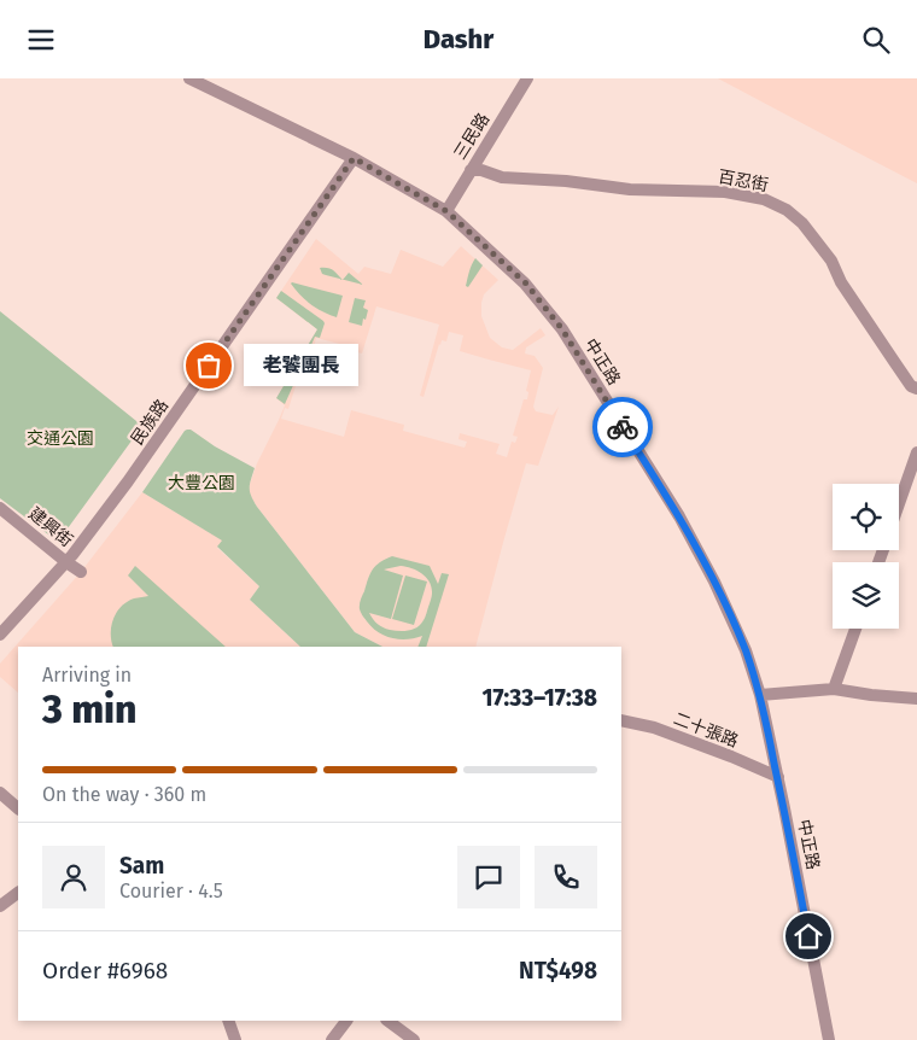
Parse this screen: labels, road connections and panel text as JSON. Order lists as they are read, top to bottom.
{
  "streets": {
    "street": [
      "三民路",
      "百忍街",
      "中正路",
      "民族路",
      "建興街",
      "二十張路"
    ]
  },
  "crossings": [
    ["三民路", "百忍街"],
    ["三民路", "中正路"],
    ["中正路", "民族路"],
    ["中正路", "二十張路"],
    ["民族路", "建興街"]
  ],
  "parks": ["交通公園", "大豐公園"],
  "places": ["老饕團長"],
  "page": {
    "header": "Dashr",
    "bubble": "老饕團長",
    "heading": ["3 min", "Arriving in", "17:33–17:38"],
    "panel": [
      "Sam",
      "Courier · 4.5",
      "Order #6968",
      "NT$498"
    ],
    "bar": "On the way · 360 m"
  }
}
